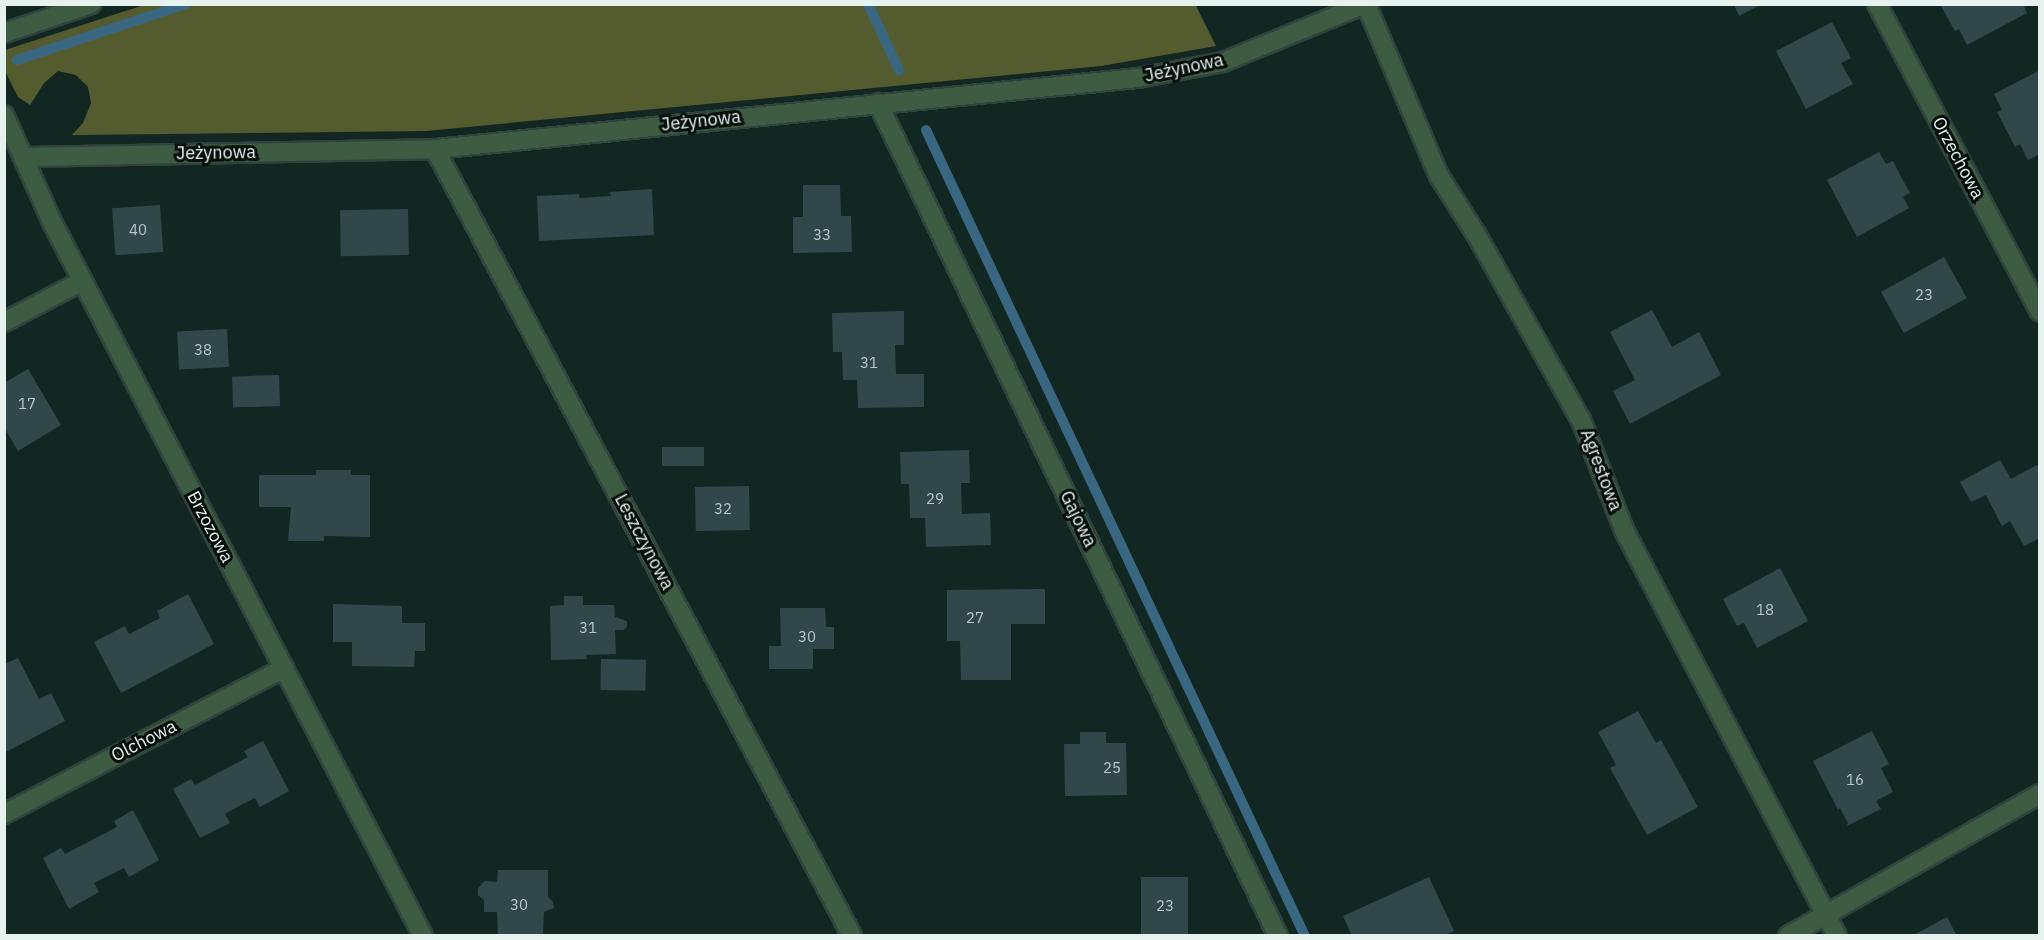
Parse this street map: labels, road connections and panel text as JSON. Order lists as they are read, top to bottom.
{
  "streets": {
    "street": [
      "Jeżynowa",
      "Orzechowa",
      "Agrestowa",
      "Gajowa",
      "Brzozowa",
      "Leszczynowa",
      "Olchowa"
    ]
  },
  "crossings": [
    ["Jeżynowa", "Agrestowa"],
    ["Jeżynowa", "Gajowa"],
    ["Jeżynowa", "Brzozowa"],
    ["Jeżynowa", "Leszczynowa"],
    ["Brzozowa", "Olchowa"]
  ],
  "house_numbers": [
    "40",
    "33",
    "23",
    "38",
    "31",
    "17",
    "29",
    "32",
    "18",
    "27",
    "31",
    "30",
    "25",
    "16",
    "30",
    "23"
  ]
}
